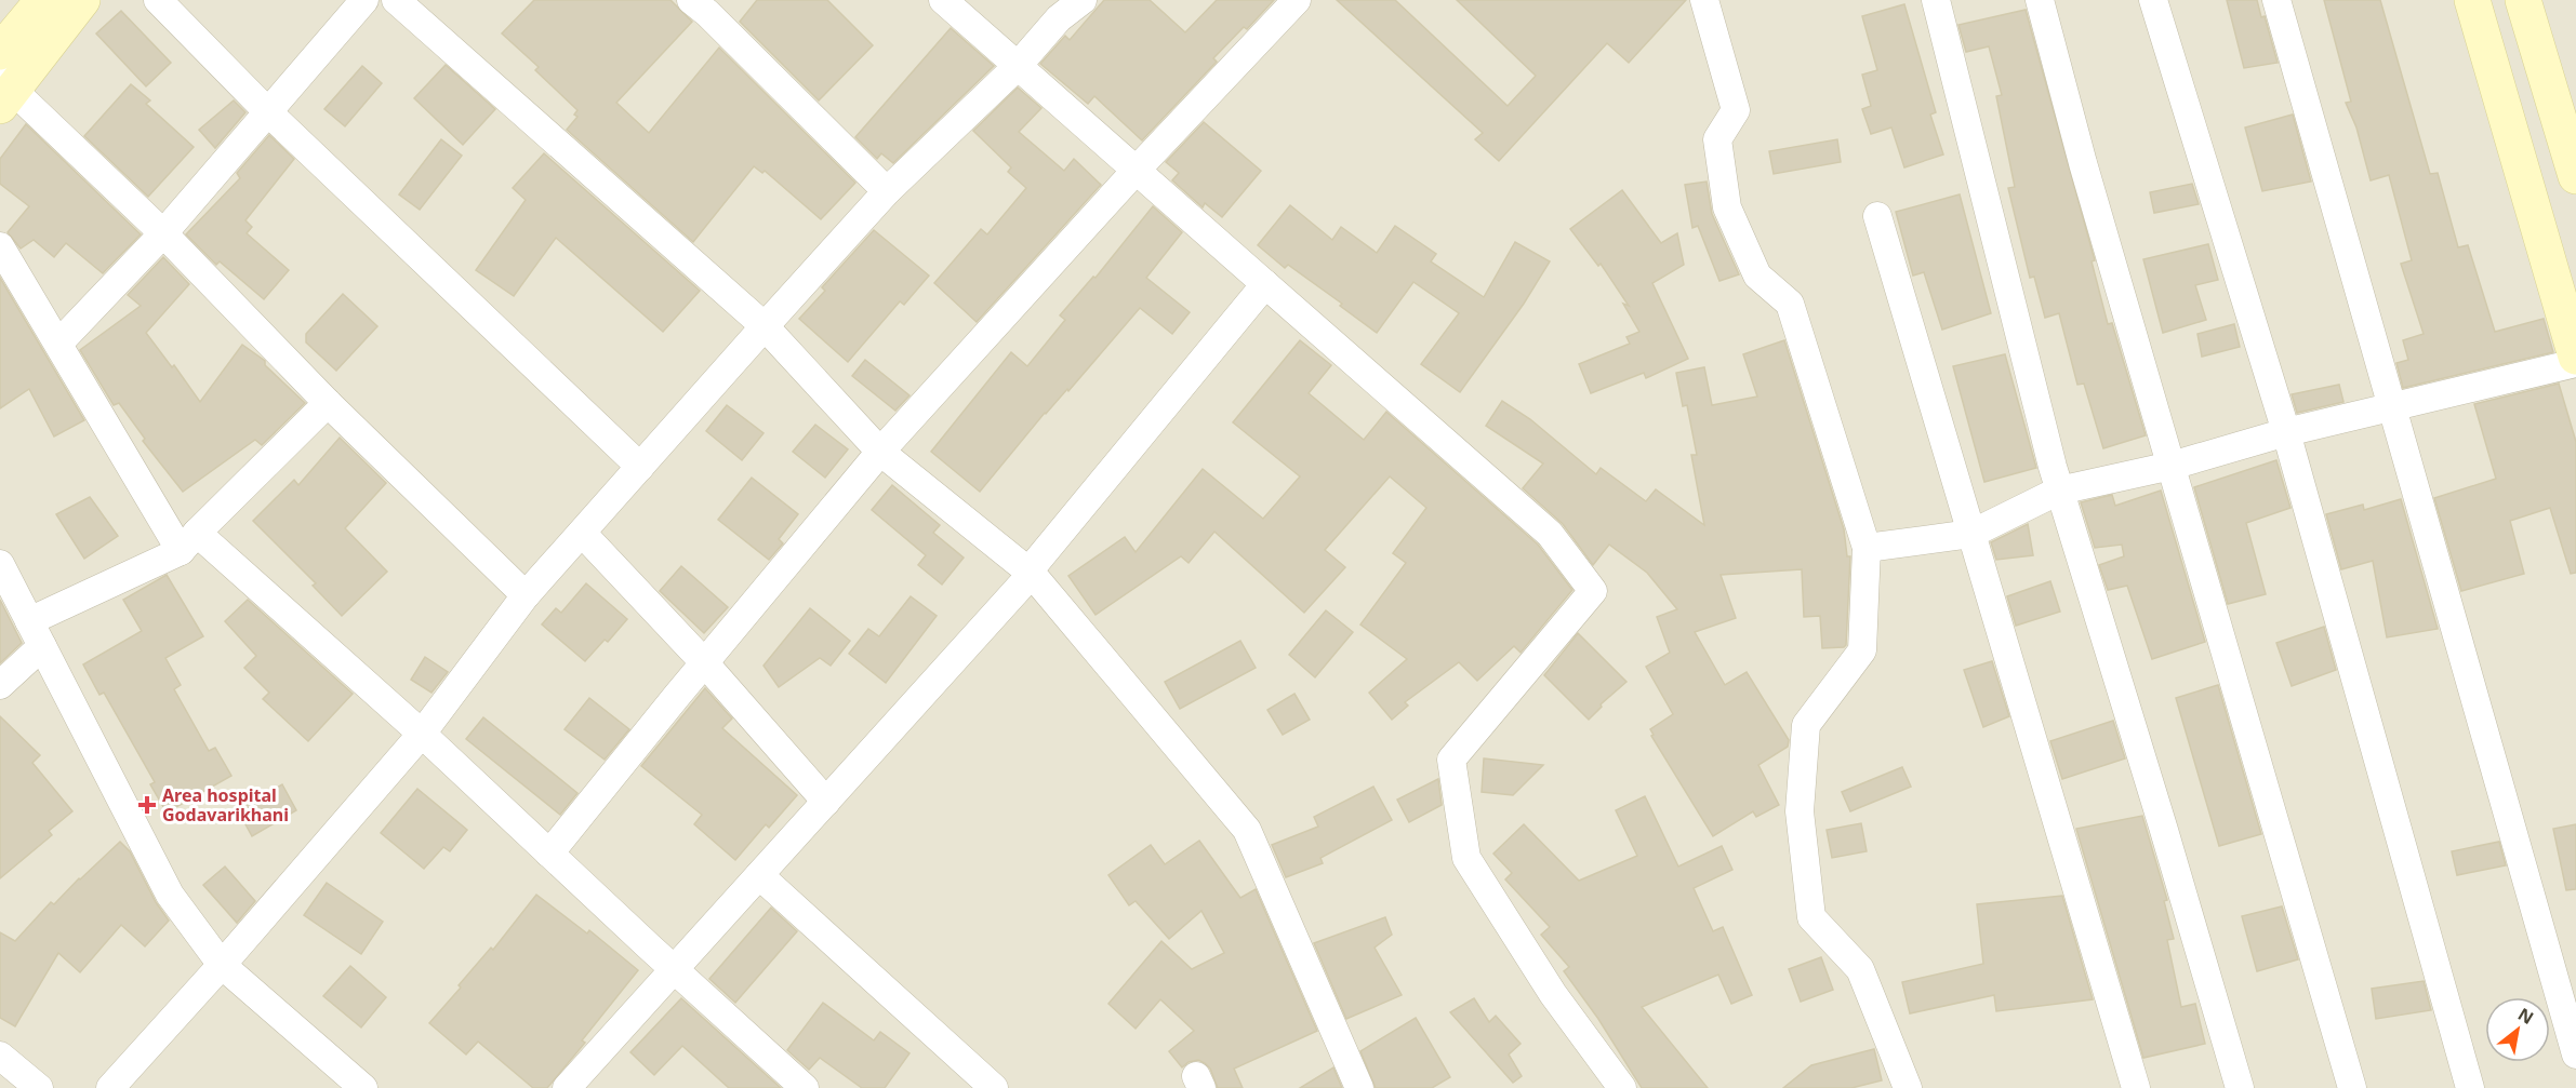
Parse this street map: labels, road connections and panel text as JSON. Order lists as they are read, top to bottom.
{
  "places": {
    "health": ["Area hospital Godavarikhani"]
  },
  "north": "top right"
}
